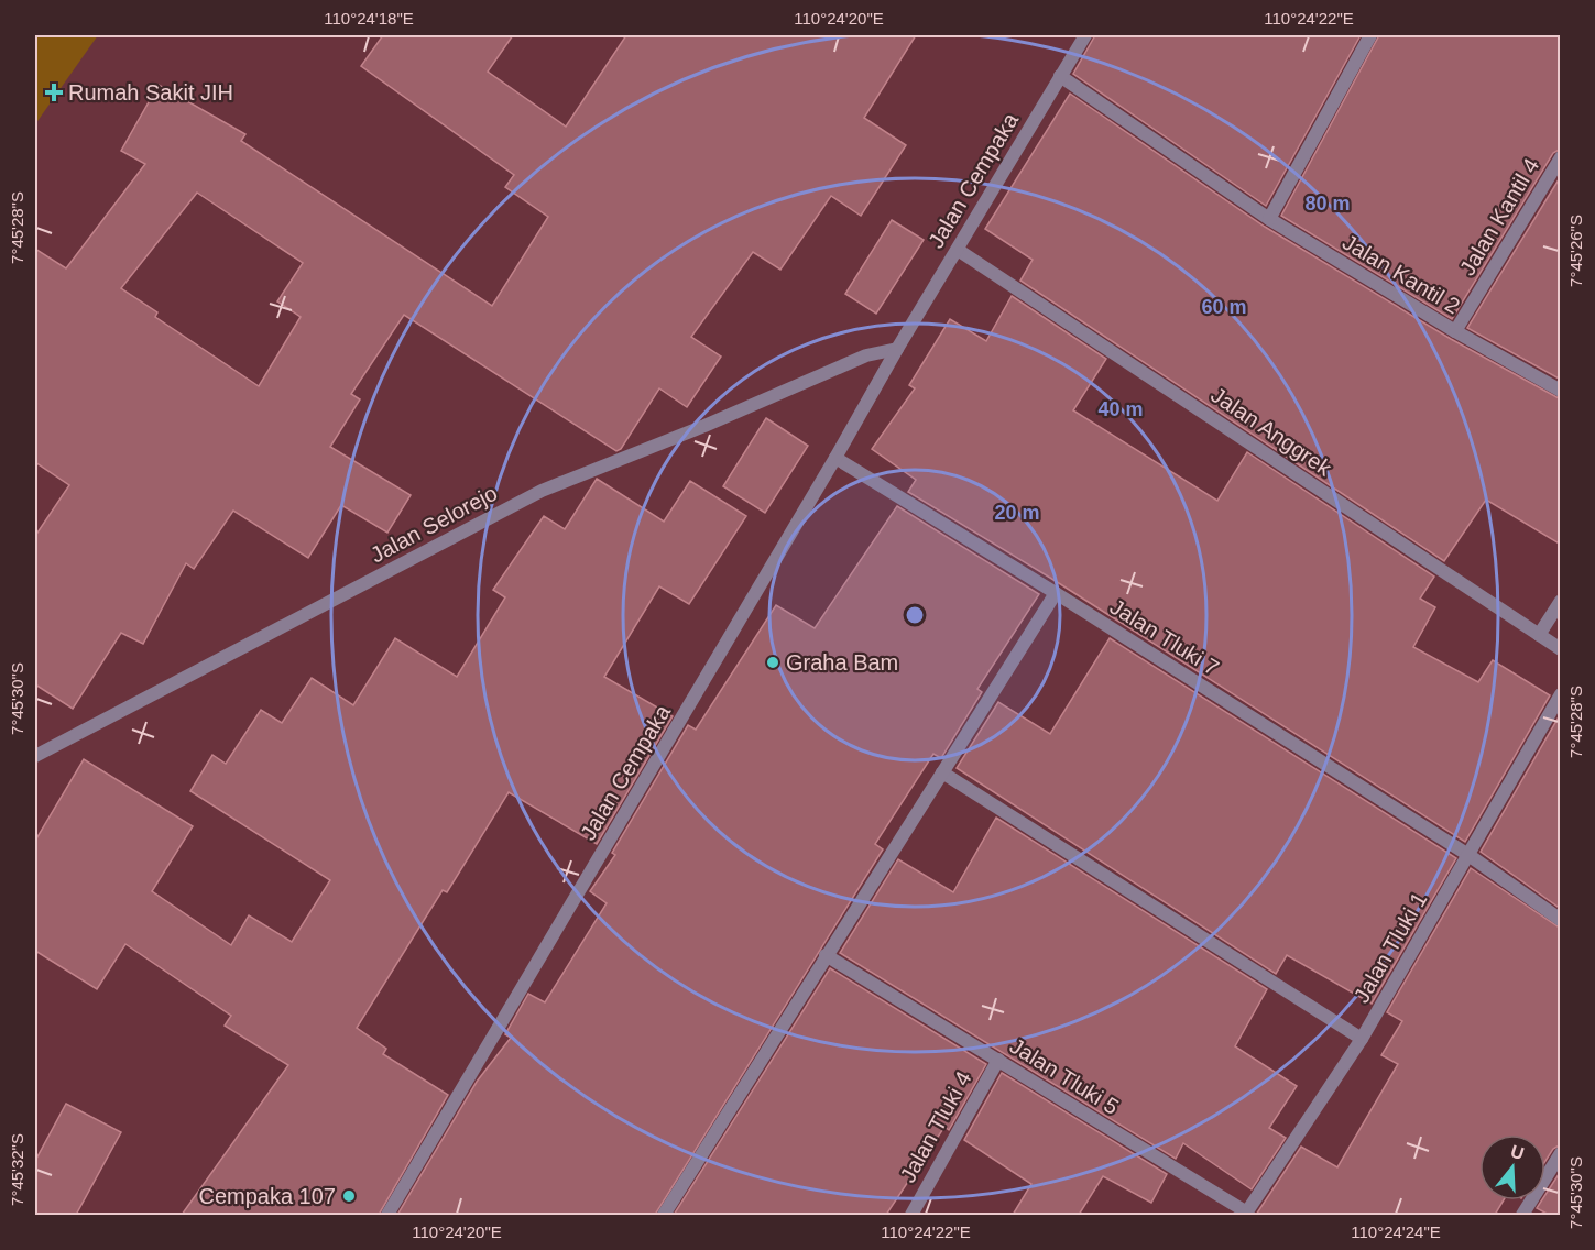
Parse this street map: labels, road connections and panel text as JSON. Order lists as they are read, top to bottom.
{
  "streets": {
    "street": [
      "Jalan Cempaka",
      "Jalan Kantil 4",
      "Jalan Kantil 2",
      "Jalan Anggrek",
      "Jalan Selorejo",
      "Jalan Tluki 7",
      "Jalan Tluki 1",
      "Jalan Tluki 5",
      "Jalan Tluki 4"
    ]
  },
  "crossings": [
    ["Jalan Cempaka", "Jalan Kantil 2"],
    ["Jalan Cempaka", "Jalan Anggrek"],
    ["Jalan Cempaka", "Jalan Selorejo"],
    ["Jalan Cempaka", "Jalan Tluki 7"],
    ["Jalan Kantil 4", "Jalan Kantil 2"],
    ["Jalan Tluki 7", "Jalan Tluki 1"],
    ["Jalan Tluki 1", "Jalan Tluki 5"],
    ["Jalan Tluki 5", "Jalan Tluki 4"]
  ],
  "places": {
    "health": ["Rumah Sakit JIH"],
    "other": ["Graha Bam", "Cempaka 107"]
  },
  "north": "top",
  "coordinates": [
    "110°24'18\"E",
    "110°24'20\"E",
    "110°24'22\"E",
    "7°45'28\"S",
    "7°45'26\"S",
    "7°45'30\"S",
    "7°45'32\"S",
    "110°24'24\"E"
  ],
  "rings": [
    "80 m",
    "60 m",
    "40 m",
    "20 m"
  ]
}
